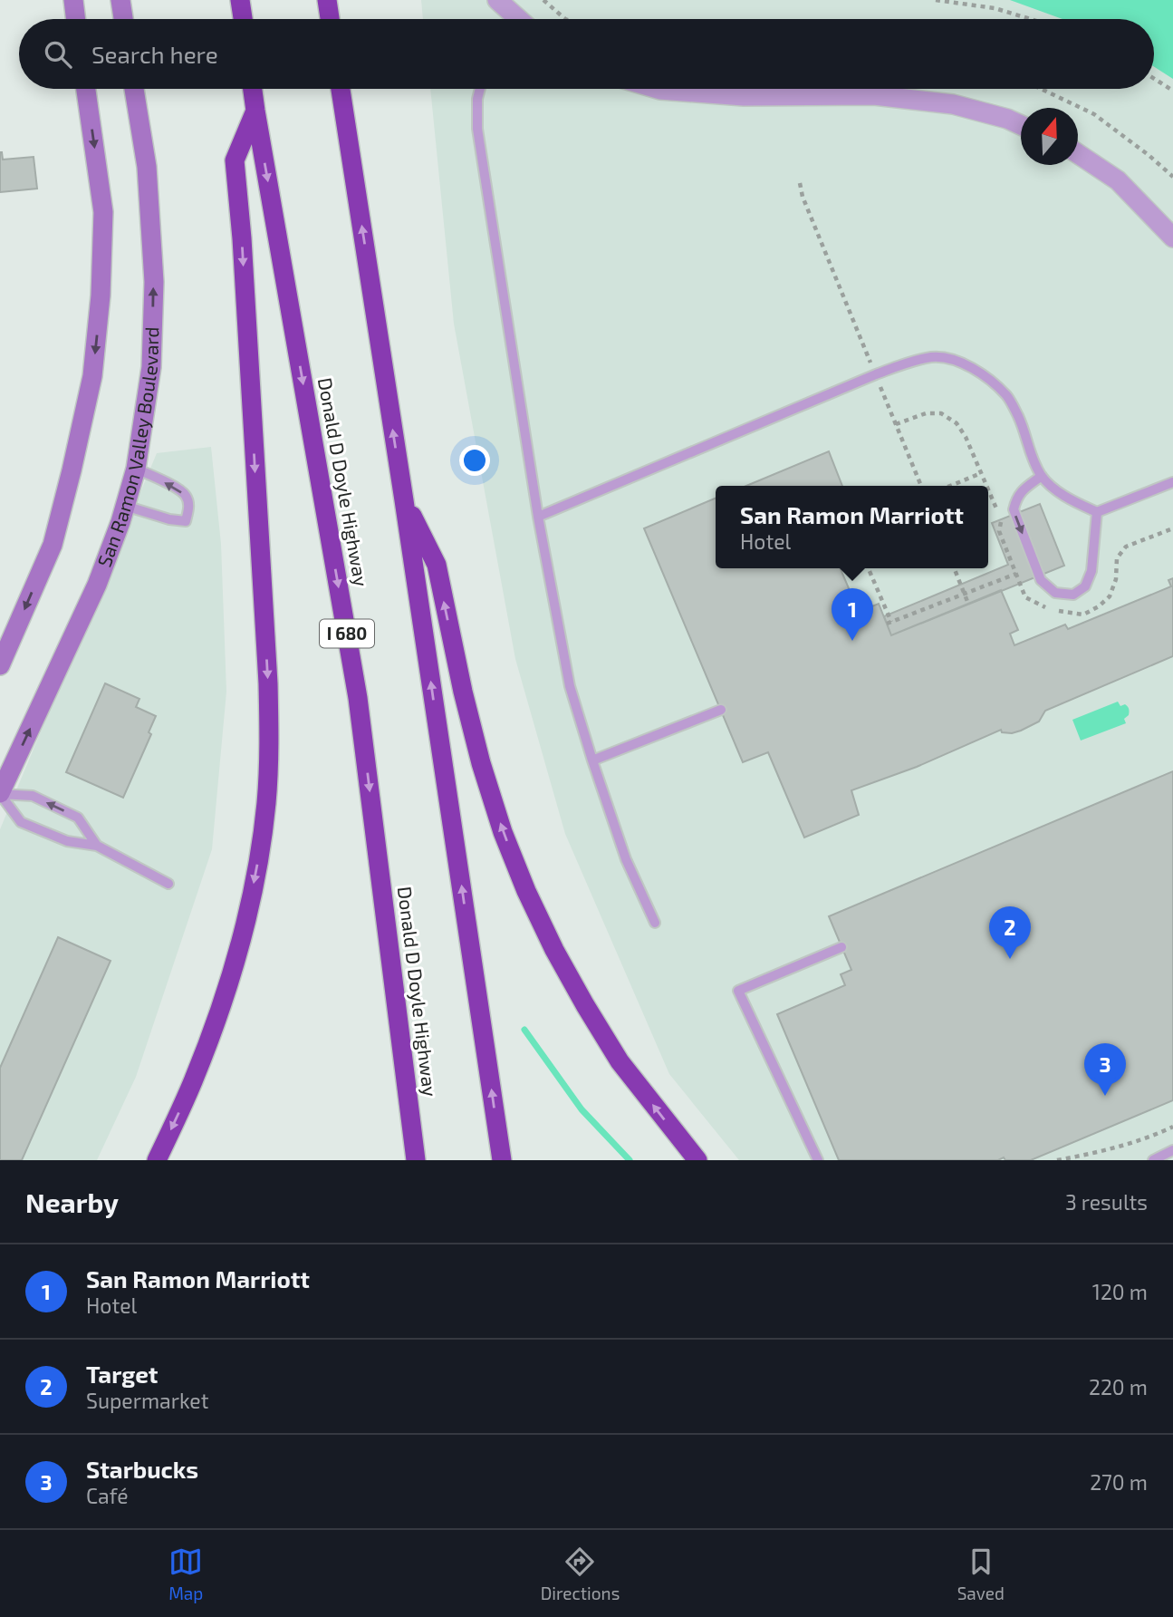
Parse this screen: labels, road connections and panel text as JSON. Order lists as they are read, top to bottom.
{
  "streets": {
    "highway": ["Donald D Doyle Highway", "I 680"],
    "main road": ["San Ramon Valley Boulevard"]
  },
  "north": "top",
  "page": {
    "search": "Search here",
    "popup": ["San Ramon Marriott", "Hotel"],
    "pins": ["1", "2", "3"],
    "heading": ["Nearby", "3 results"],
    "list": [
      {
        "mark": "1",
        "name": "San Ramon Marriott",
        "note": "Hotel",
        "value": "120 m"
      },
      {
        "mark": "2",
        "name": "Target",
        "note": "Supermarket",
        "value": "220 m"
      },
      {
        "mark": "3",
        "name": "Starbucks",
        "note": "Café",
        "value": "270 m"
      }
    ],
    "nav": ["Map", "Directions", "Saved"]
  }
}
